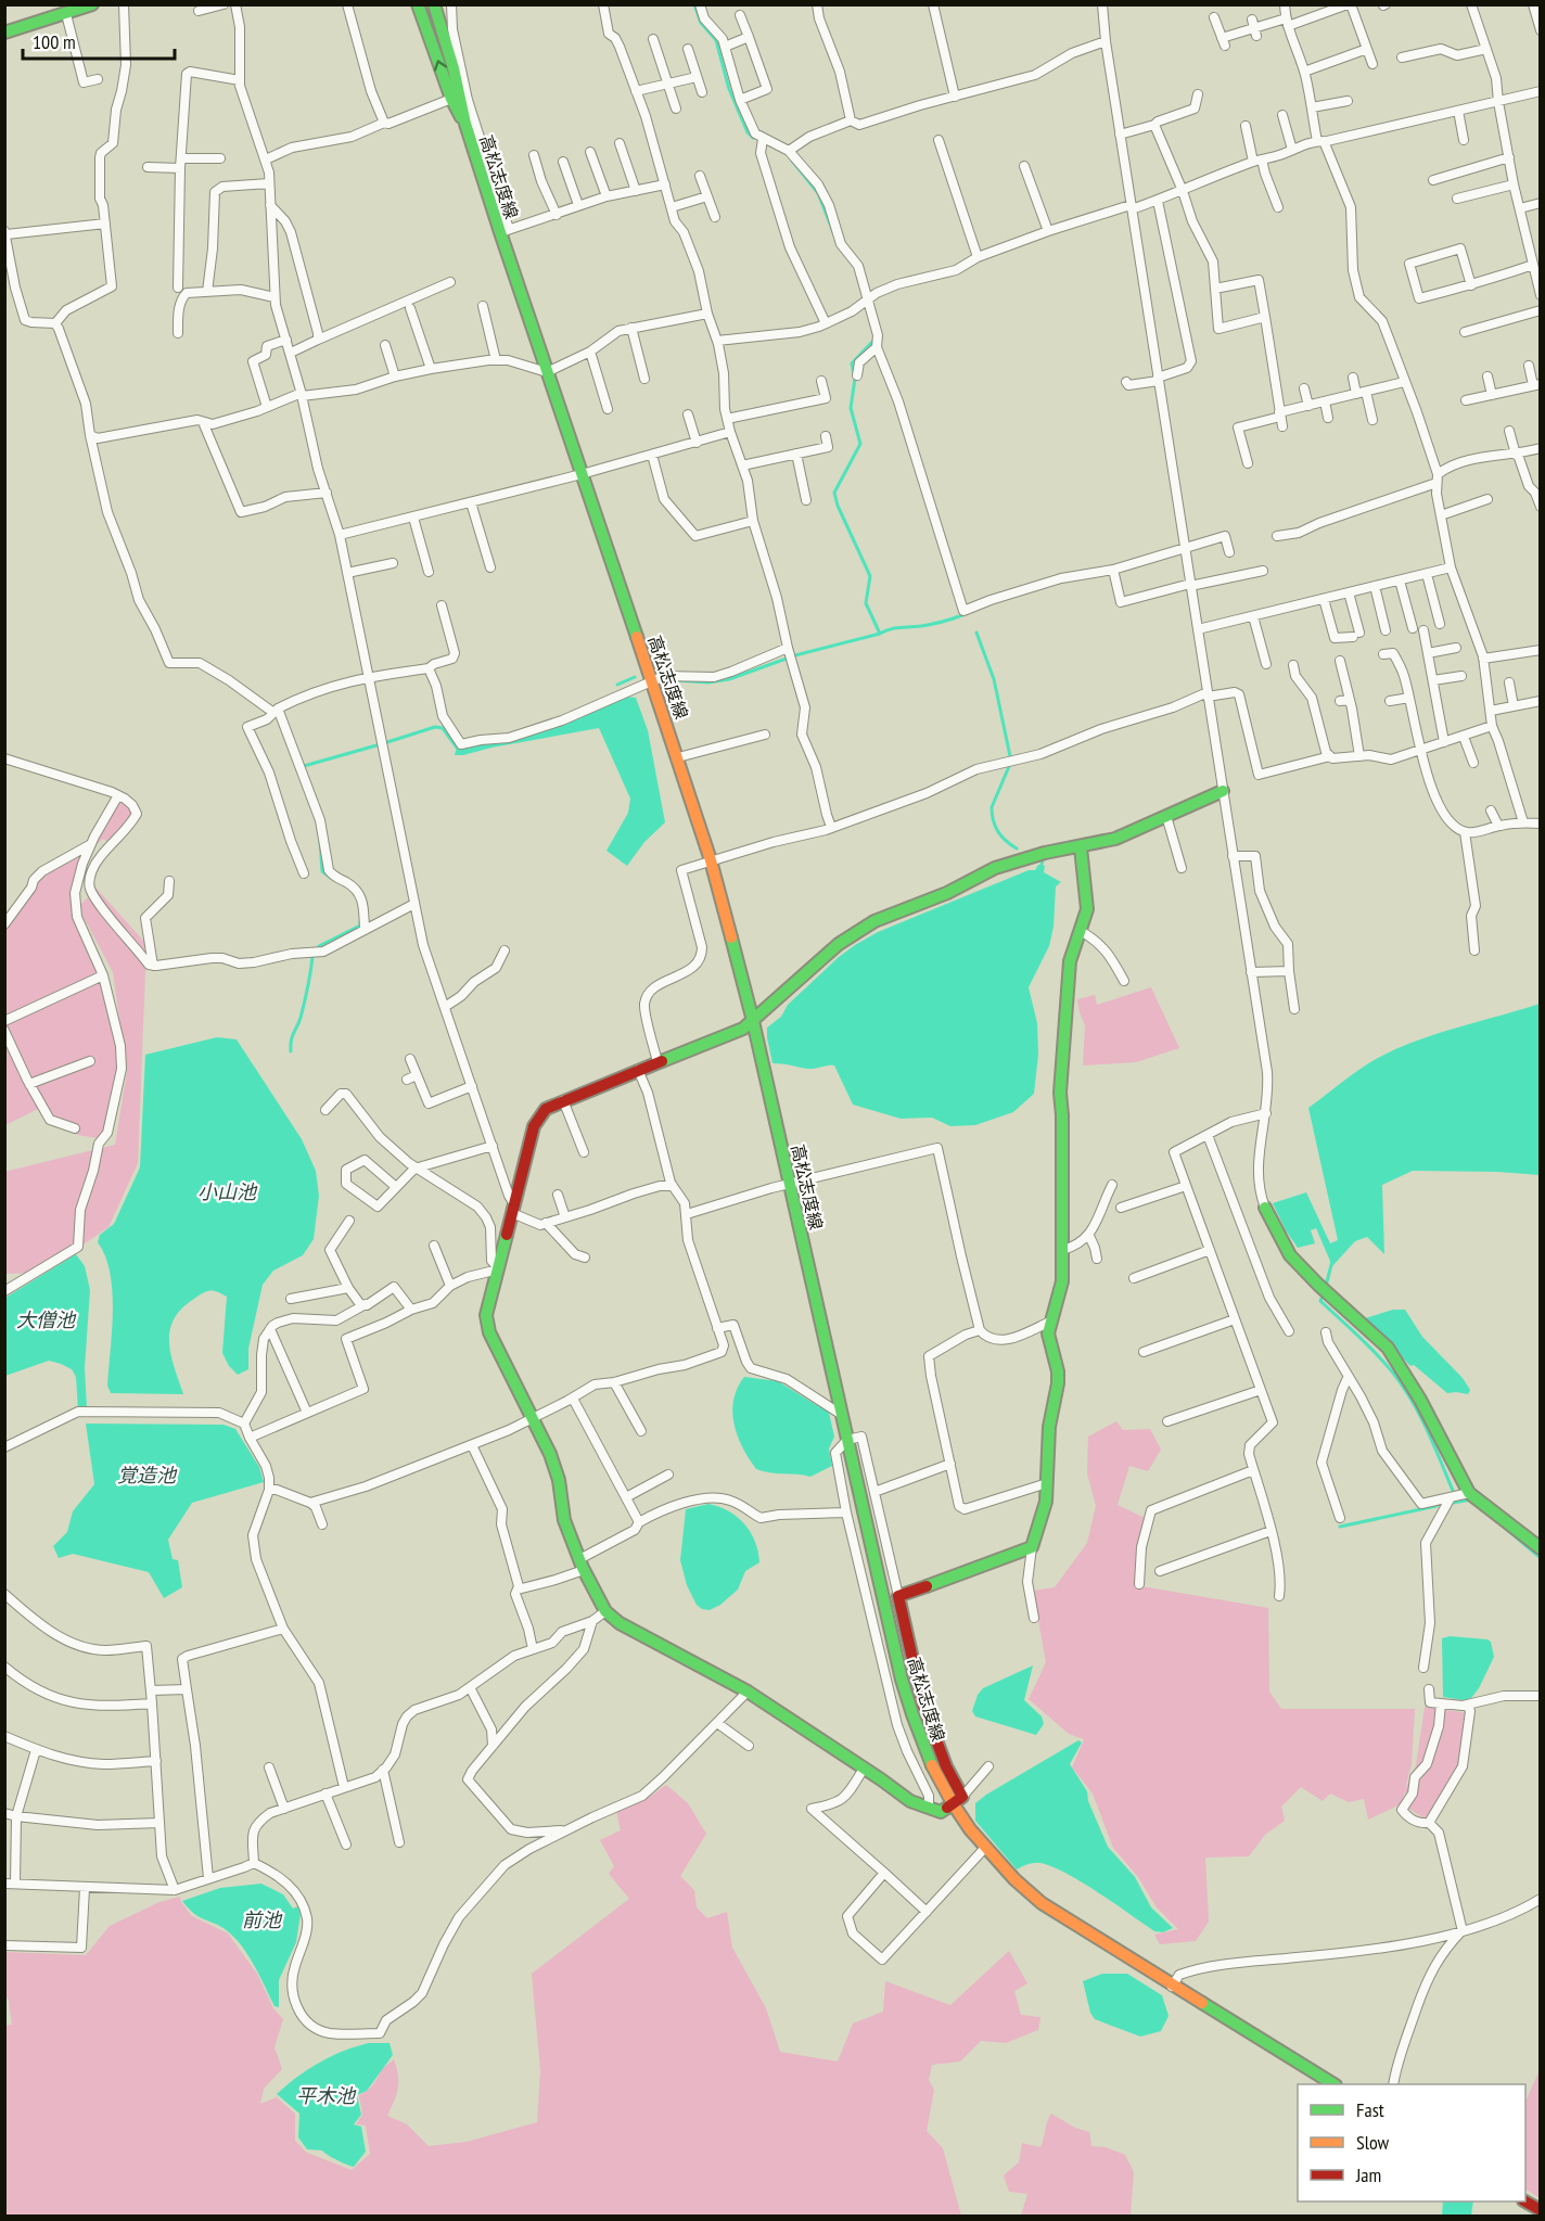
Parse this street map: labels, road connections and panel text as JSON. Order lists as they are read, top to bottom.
{
  "streets": {
    "street": ["高松志度線"]
  },
  "water": [
    "小山池",
    "大僧池",
    "覚造池",
    "前池",
    "平木池"
  ],
  "legend": ["Fast", "Slow", "Jam"],
  "scale_bar": "100 m"
}
